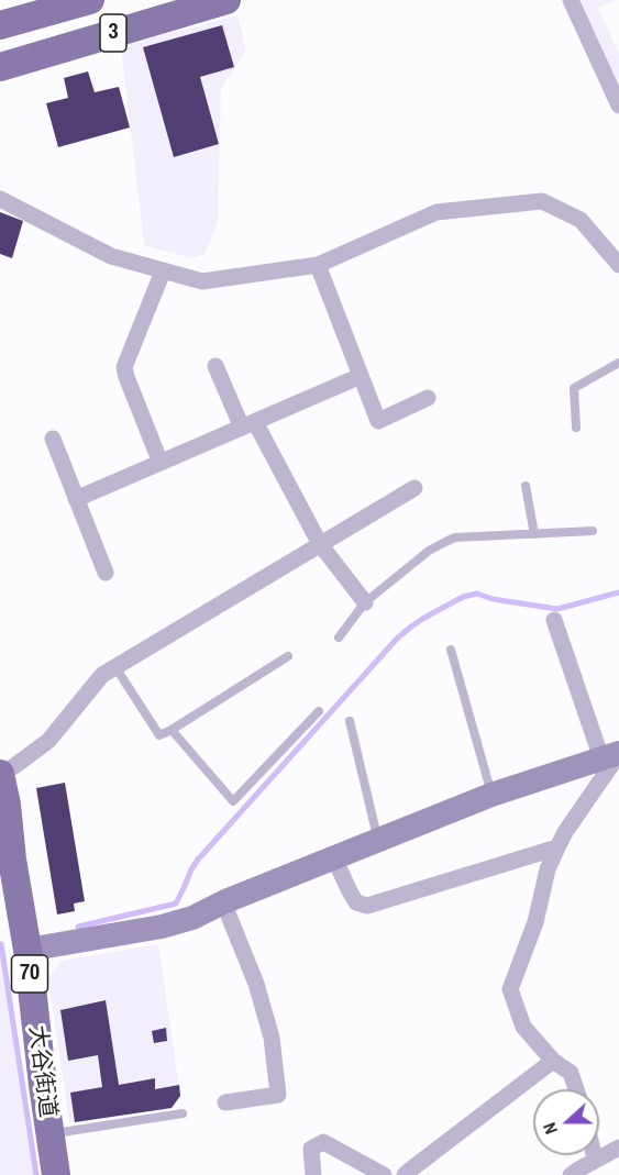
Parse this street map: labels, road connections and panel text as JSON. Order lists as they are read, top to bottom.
{
  "streets": {
    "main road": ["3", "70", "大谷街道"]
  },
  "north": "left"
}
